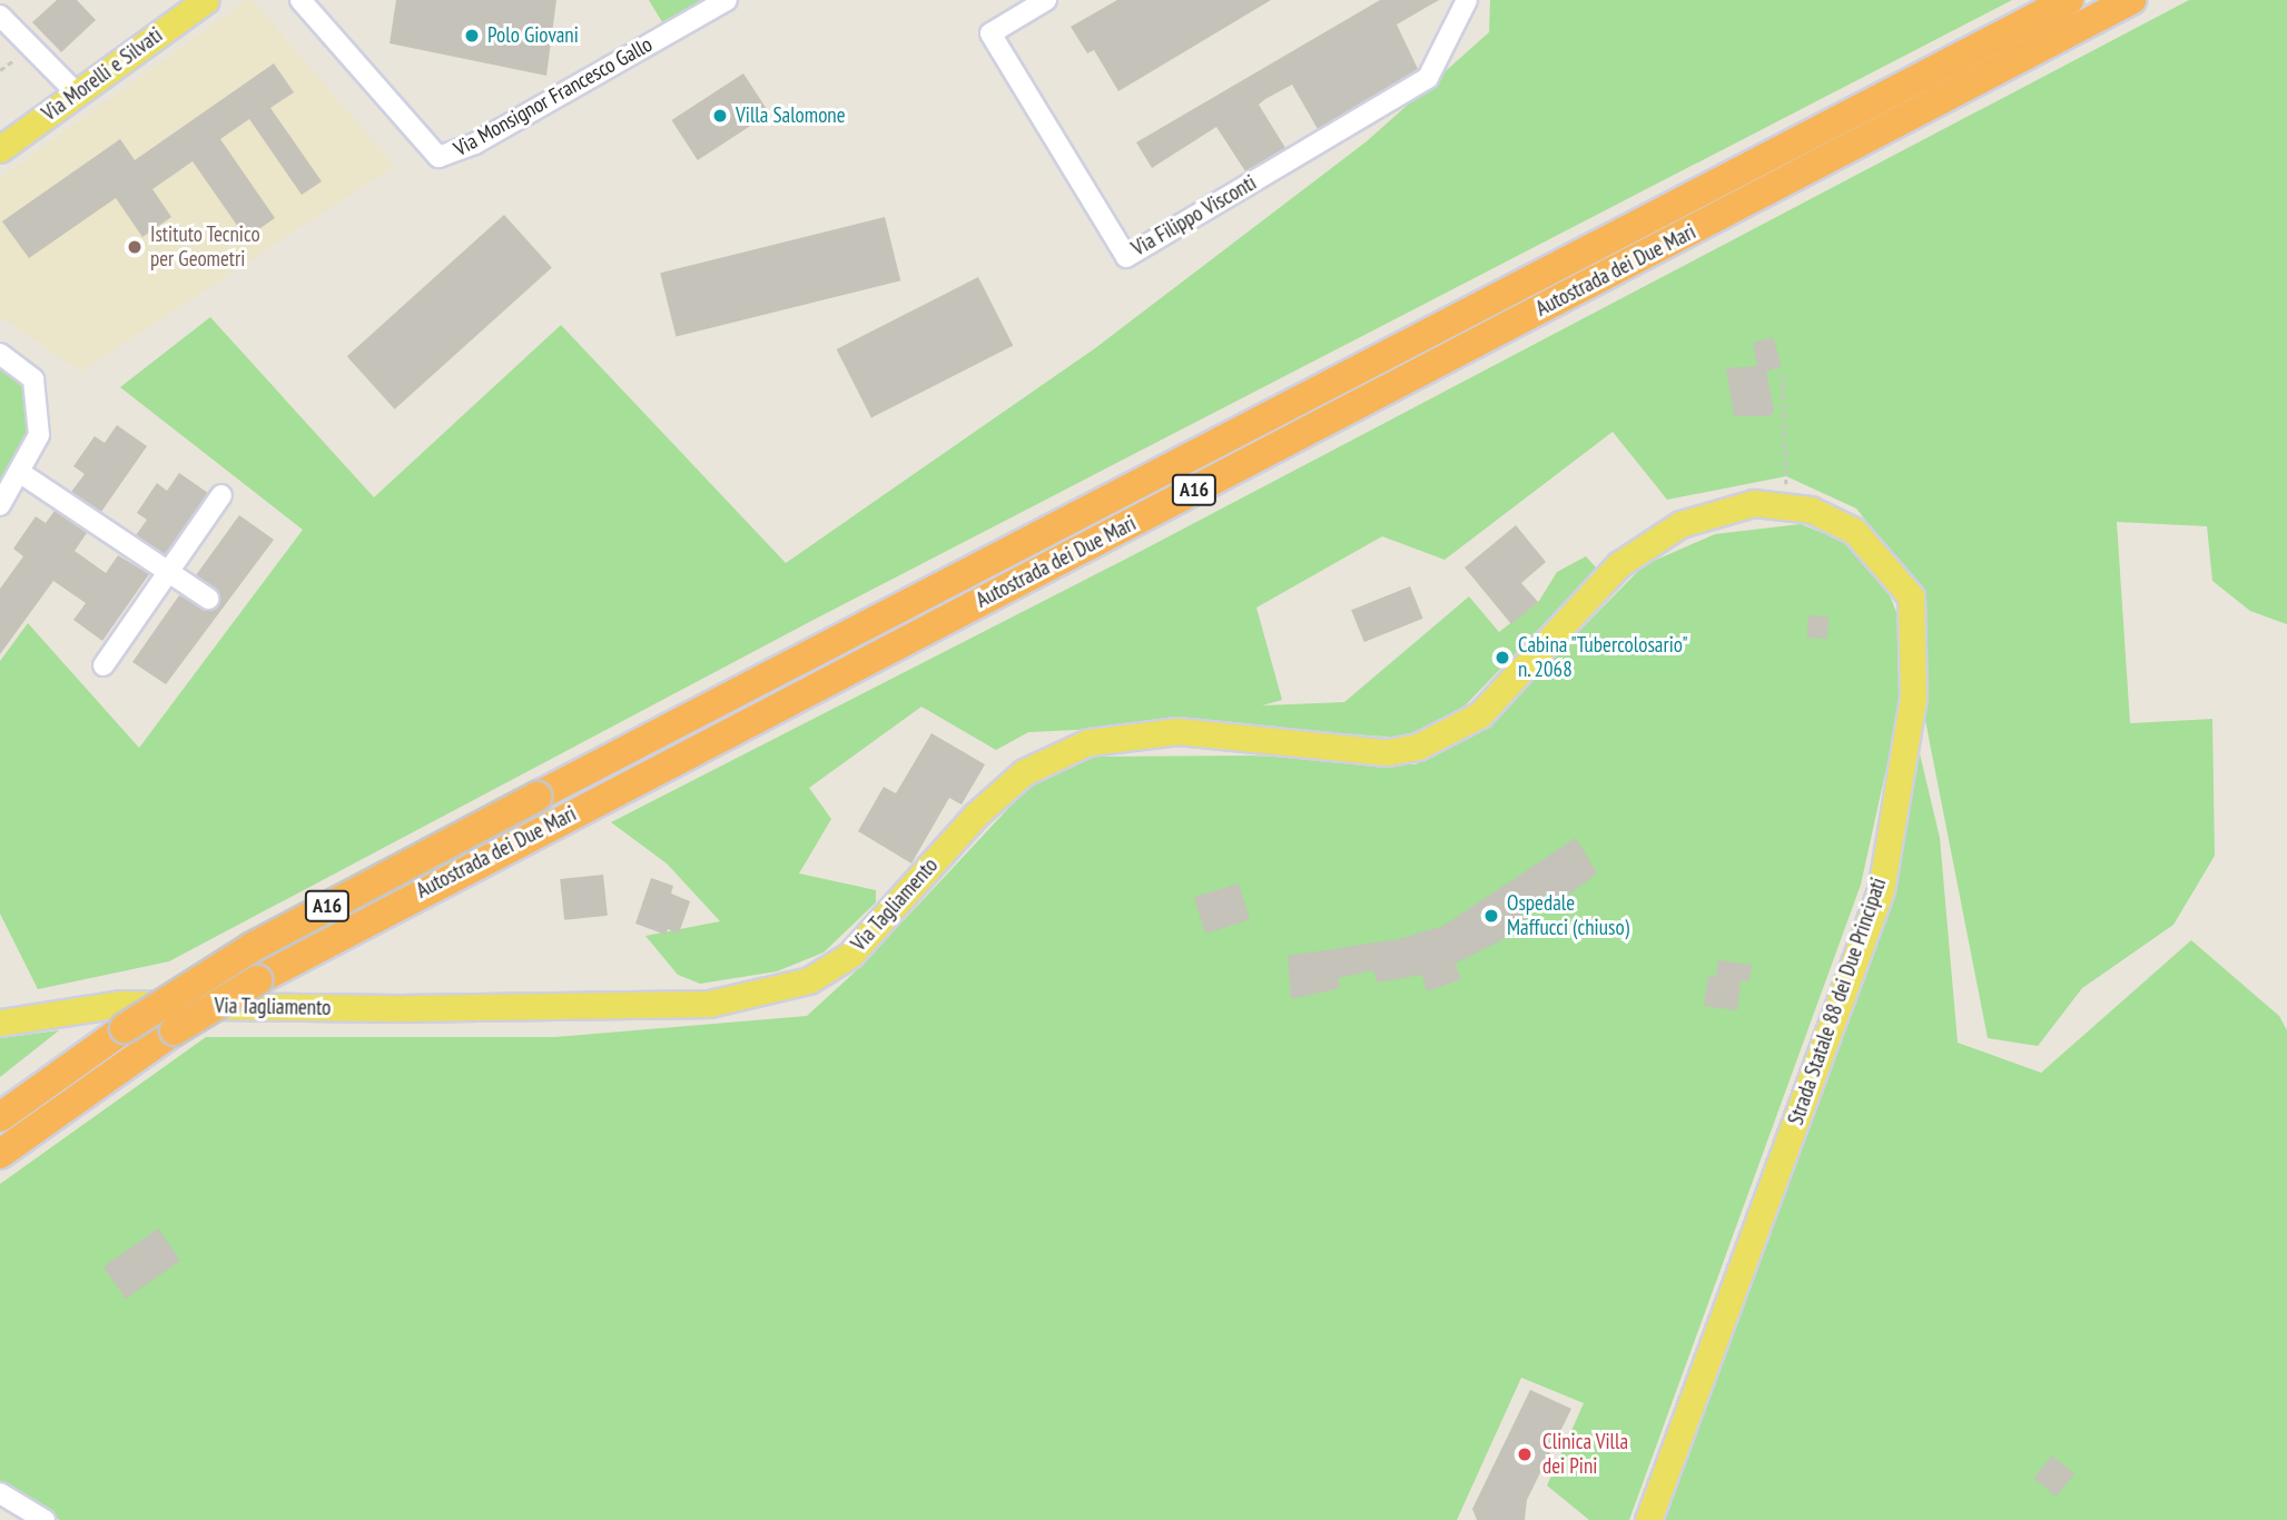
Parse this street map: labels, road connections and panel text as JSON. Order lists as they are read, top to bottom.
{
  "streets": {
    "highway": ["Autostrada dei Due Mari", "A16"],
    "main road": ["Via Morelli e Silvati", "Via Tagliamento", "Strada Statale 88 dei Due Principati"],
    "street": ["Via Monsignor Francesco Gallo", "Via Filippo Visconti"]
  },
  "crossings": [
    ["Via Tagliamento", "Strada Statale 88 dei Due Principati"]
  ],
  "places": [
    "Polo Giovani",
    "Villa Salomone",
    "Istituto Tecnico per Geometri",
    "Cabina \"Tubercolosario\" n. 2068",
    "Ospedale Maffucci (chiuso)",
    "Clinica Villa dei Pini"
  ]
}
